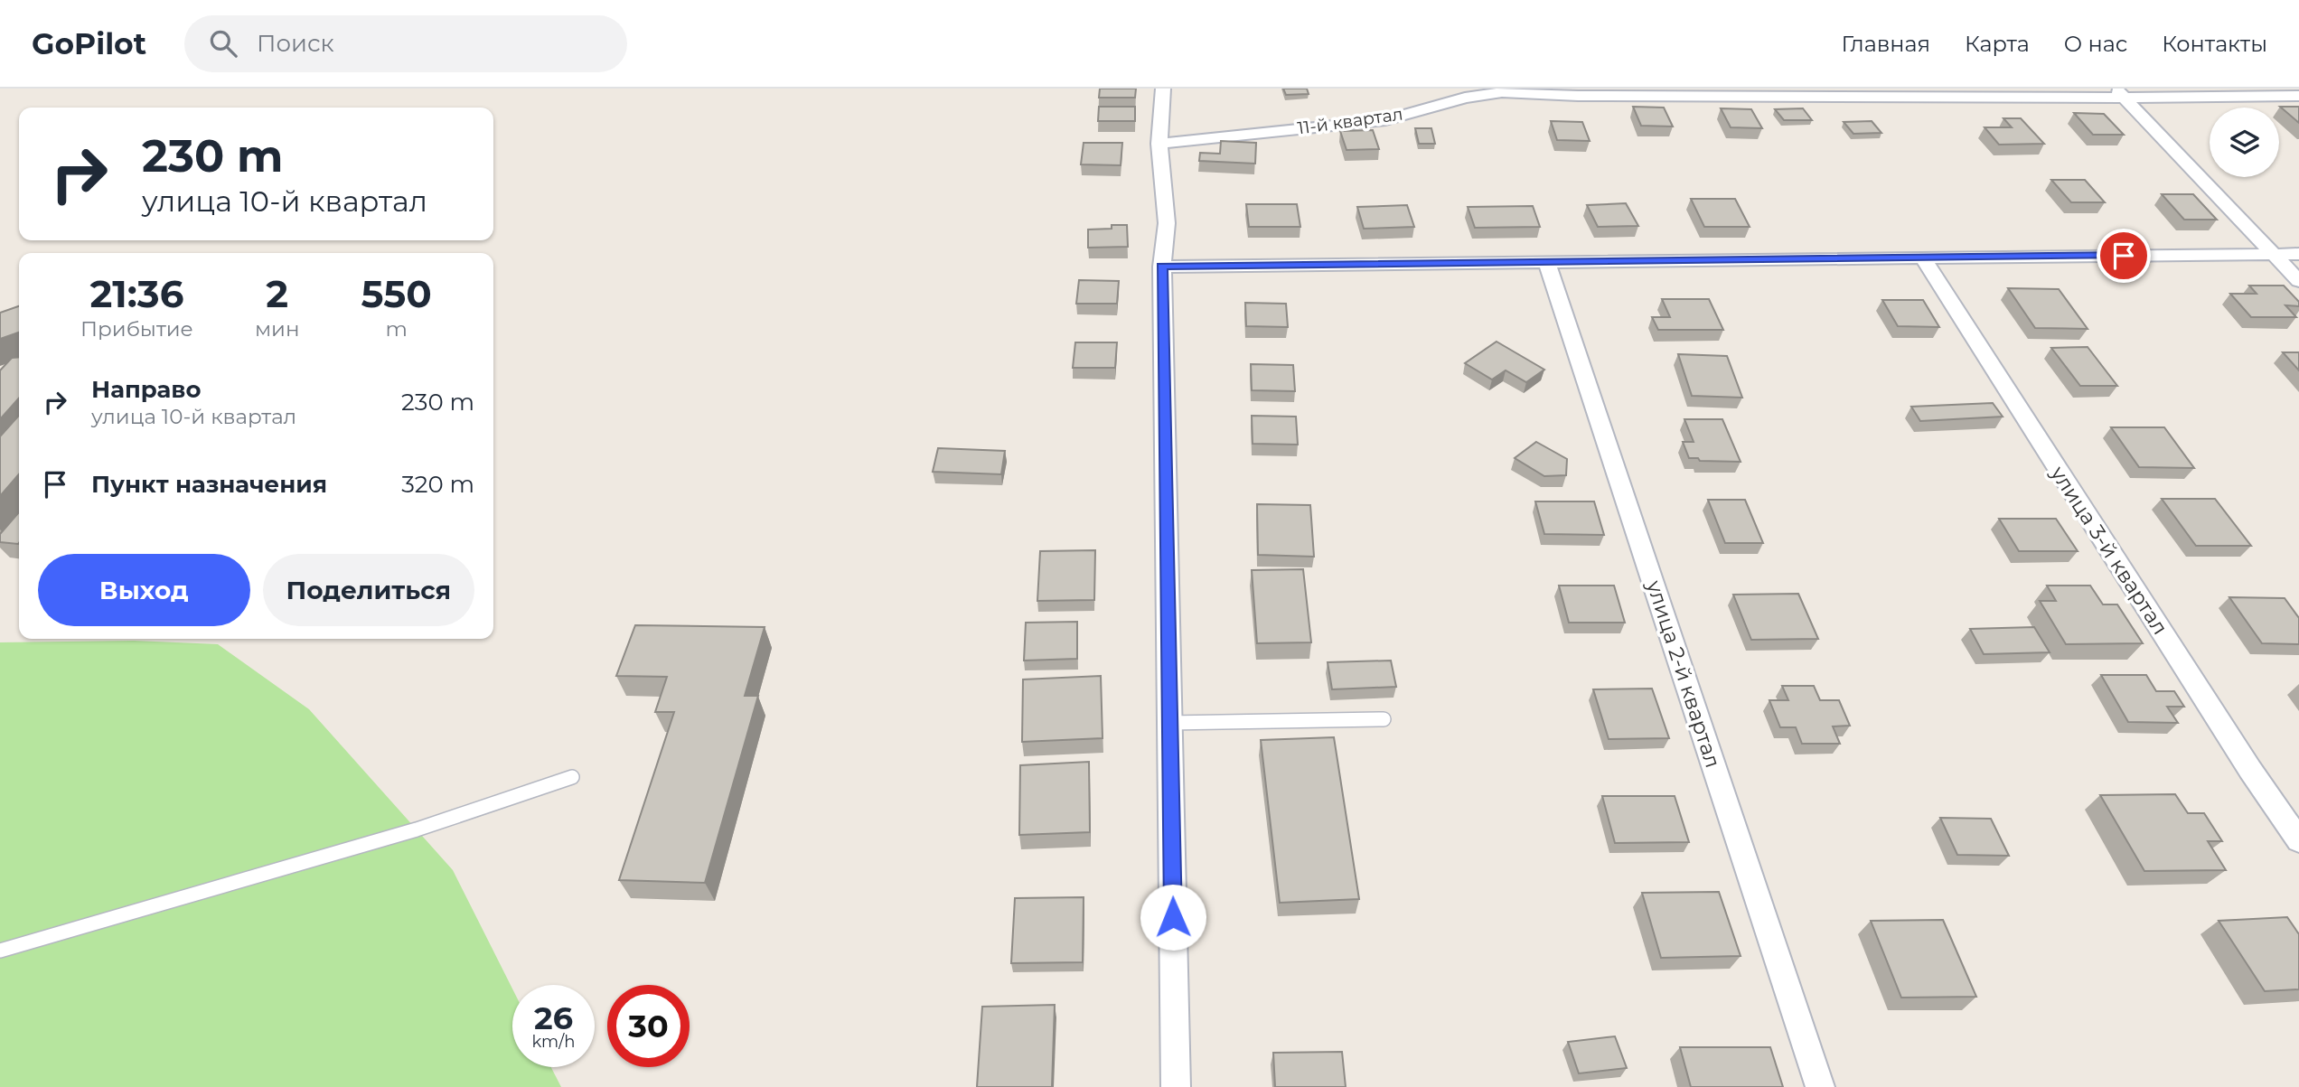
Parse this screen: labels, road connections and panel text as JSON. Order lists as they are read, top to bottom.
{
  "streets": {
    "street": ["11-й квартал", "улица 3-й квартал", "улица 2-й квартал"]
  },
  "page": {
    "header": "GoPilot",
    "search": "Поиск",
    "nav": [
      "Главная",
      "Карта",
      "О нас",
      "Контакты"
    ],
    "turn": ["230 m", "улица 10-й квартал"],
    "eta": [
      "21:36",
      "Прибытие",
      "2",
      "мин",
      "550",
      "m"
    ],
    "list": [
      {
        "name": "Направо",
        "note": "улица 10-й квартал",
        "value": "230 m"
      },
      {
        "name": "Пункт назначения",
        "value": "320 m"
      }
    ],
    "buttons": ["Выход", "Поделиться"],
    "speed": "26 km/h",
    "limit": "30"
  }
}
